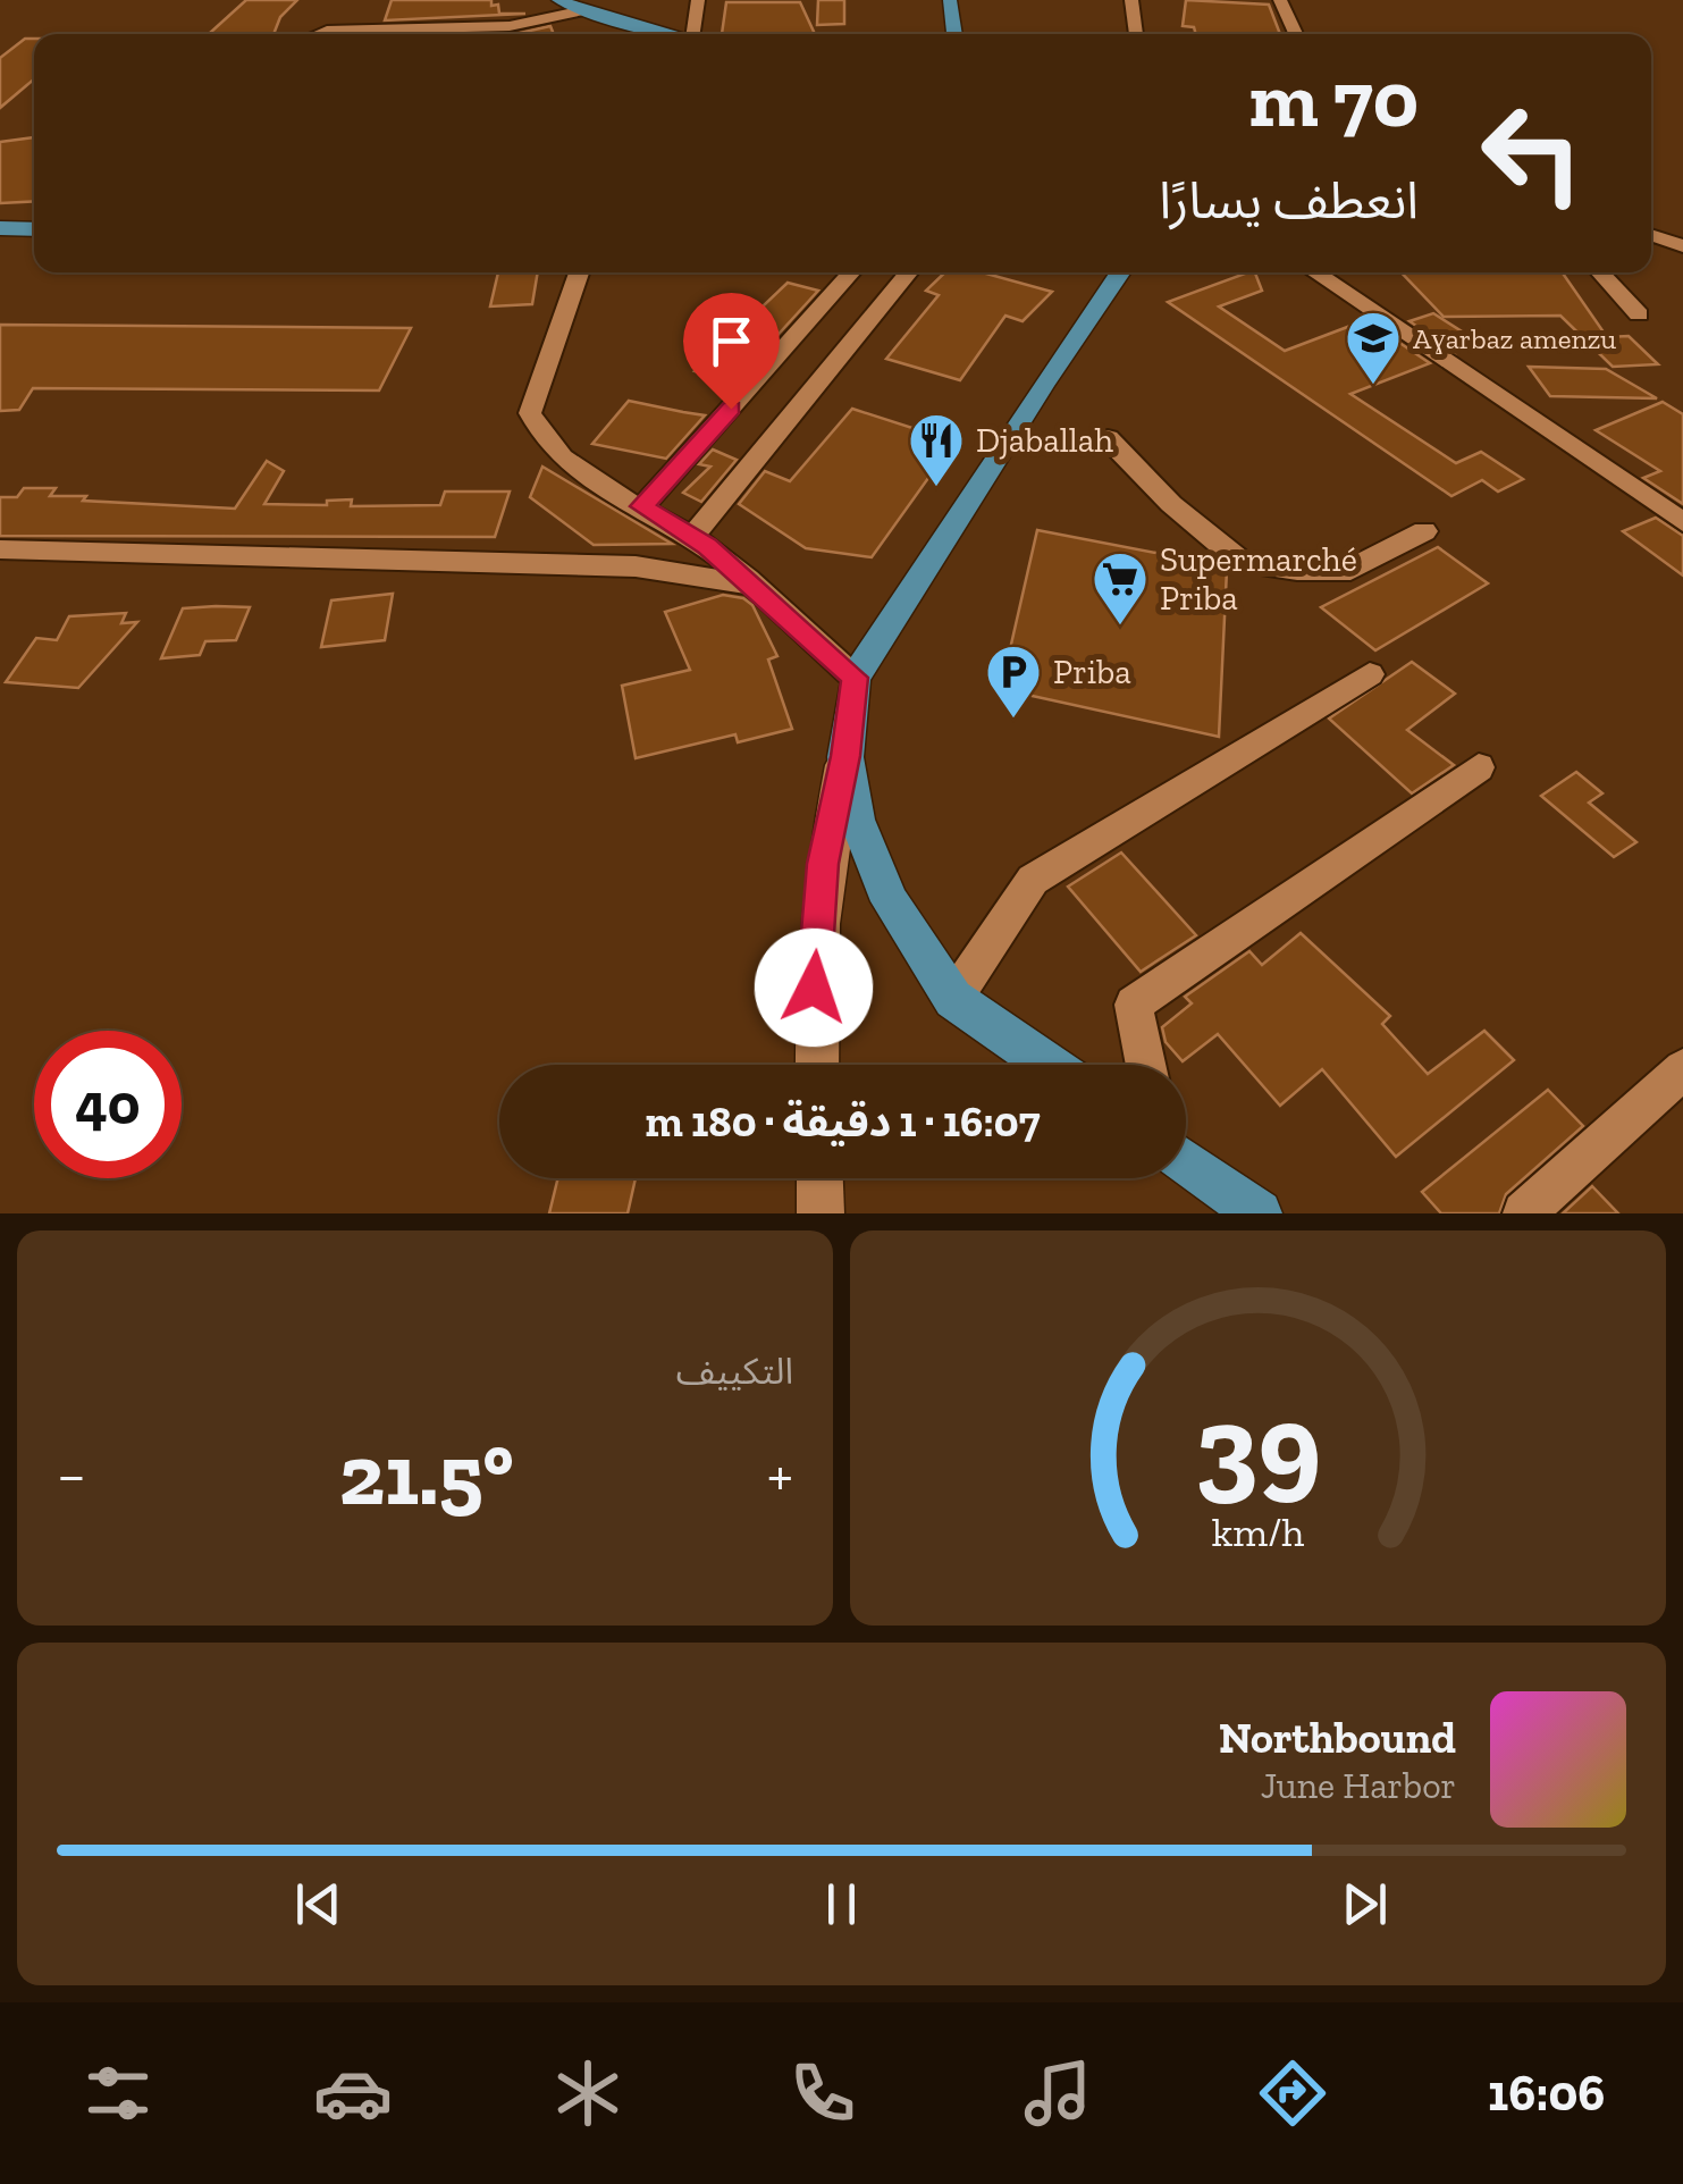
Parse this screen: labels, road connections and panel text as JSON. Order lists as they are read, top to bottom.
{
  "places": {
    "school or university": ["Aɣarbaz amenzu"],
    "restaurant": ["Djaballah"],
    "supermarket": ["Supermarché Priba"],
    "parking": ["Priba"]
  },
  "page": {
    "turn": ["70 m", "انعطف يسارًا"],
    "limit": "40",
    "trip": "16:07 · 1 دقيقة · 180 m",
    "tile": "التكييف",
    "heat": ["−", "21.5°", "+"],
    "song": ["Northbound", "June Harbor"],
    "tabs": "16:06",
    "gauge": ["39", "km/h"]
  }
}
